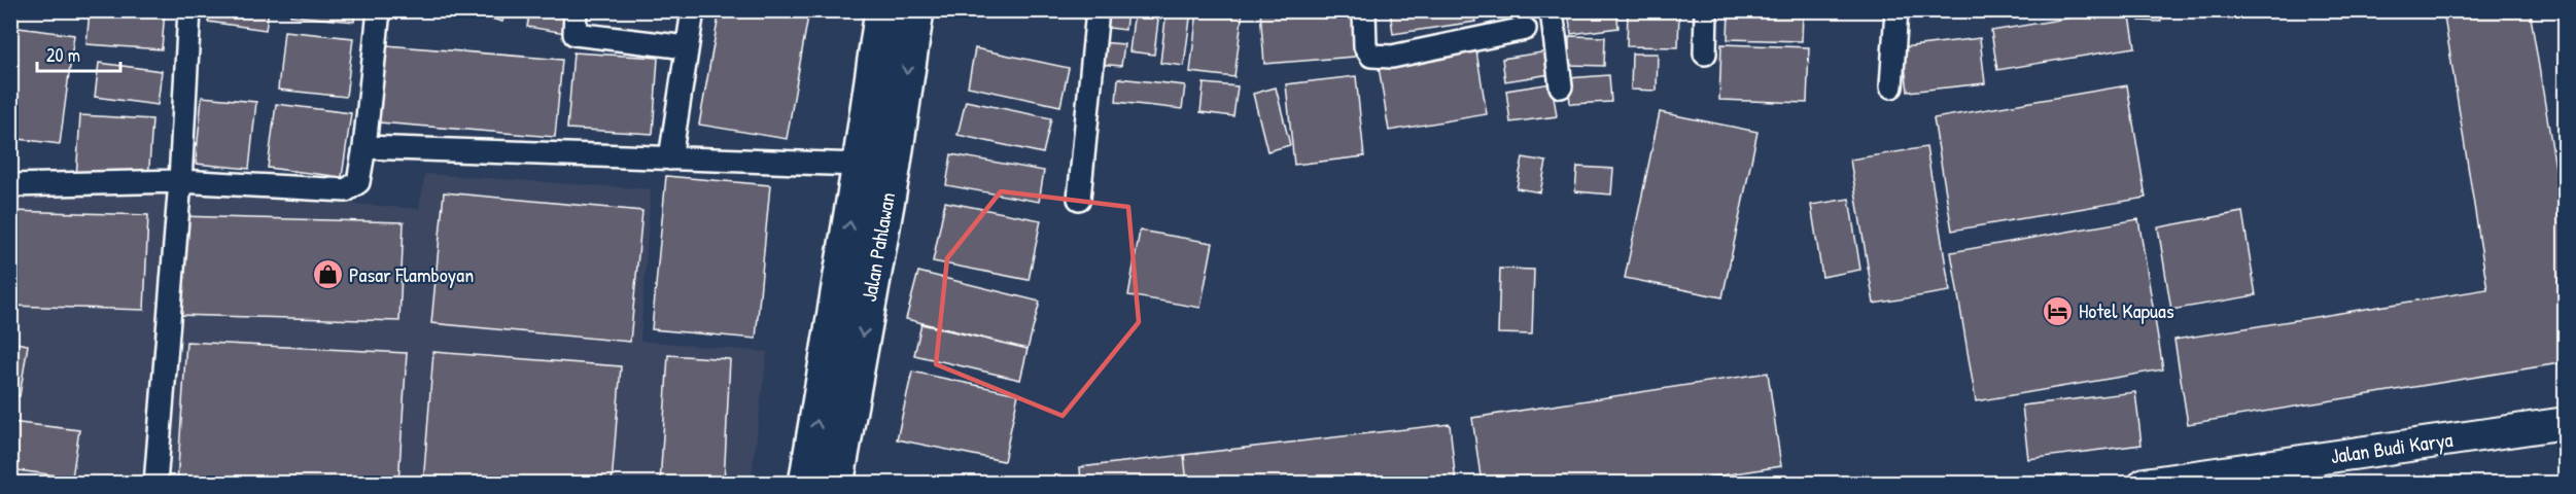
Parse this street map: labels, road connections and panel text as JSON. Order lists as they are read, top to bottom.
{
  "streets": {
    "highway": ["Jalan Pahlawan"],
    "street": ["Jalan Budi Karya"]
  },
  "places": {
    "shop": ["Pasar Flamboyan"],
    "hotel": ["Hotel Kapuas"]
  },
  "scale_bar": "20 m"
}
